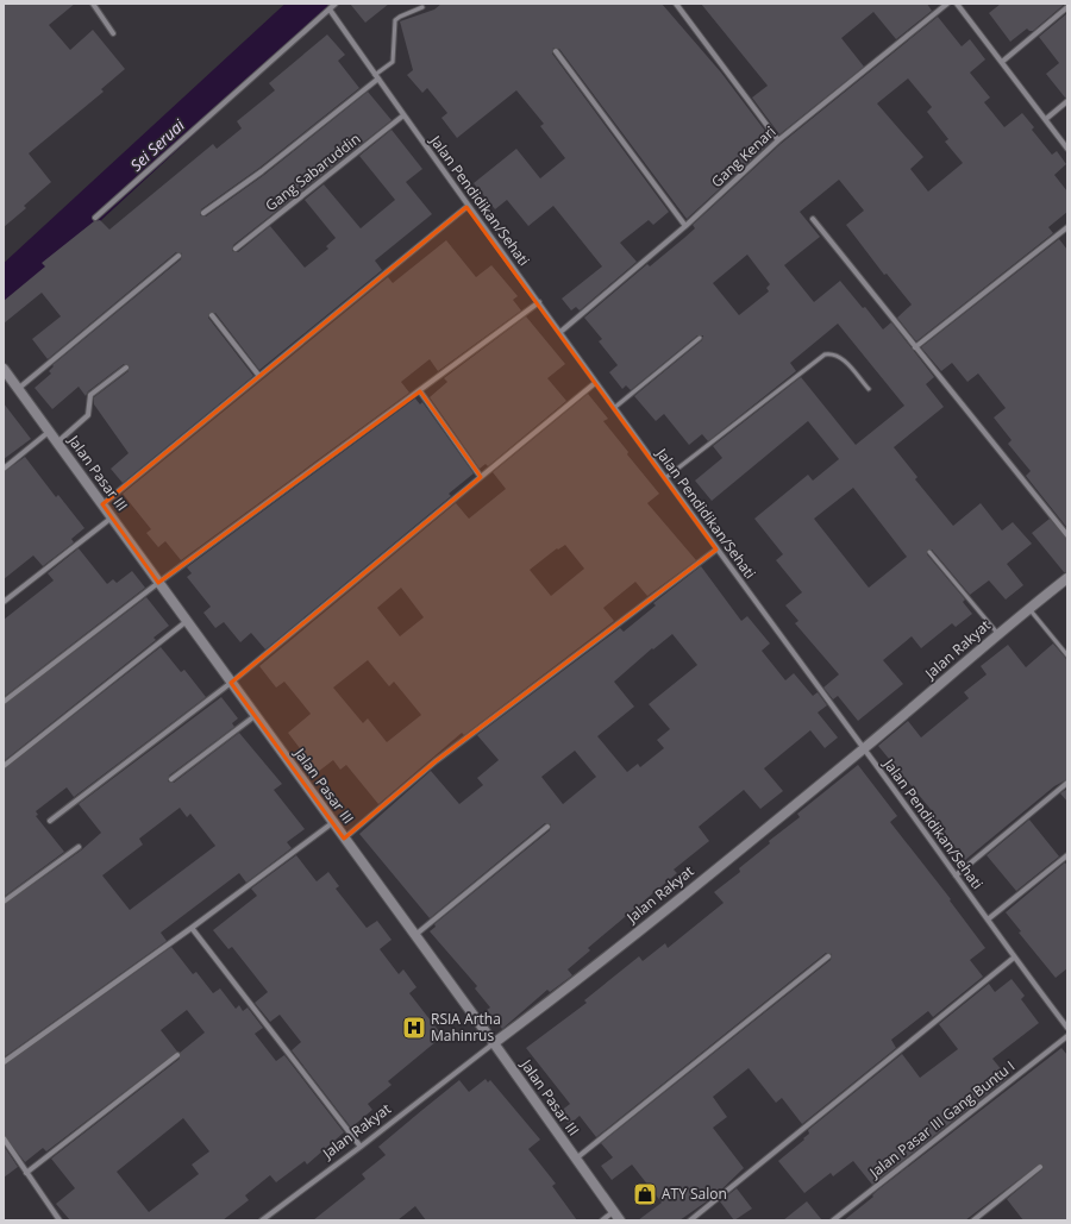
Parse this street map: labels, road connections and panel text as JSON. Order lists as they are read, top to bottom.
{
  "streets": {
    "street": [
      "Gang Kenari",
      "Gang Sabaruddin",
      "Jalan Pendidikan/Sehati",
      "Jalan Pasar III",
      "Jalan Rakyat",
      "Jalan Pasar III Gang Buntu I"
    ]
  },
  "crossings": [
    ["Gang Kenari", "Jalan Pendidikan/Sehati"],
    ["Gang Sabaruddin", "Jalan Pendidikan/Sehati"],
    ["Jalan Pendidikan/Sehati", "Jalan Rakyat"],
    ["Jalan Pasar III", "Jalan Rakyat"]
  ],
  "water": ["Sei Seruai"],
  "places": {
    "hospital": ["RSIA Artha Mahinrus"],
    "shop": ["ATY Salon"]
  }
}
